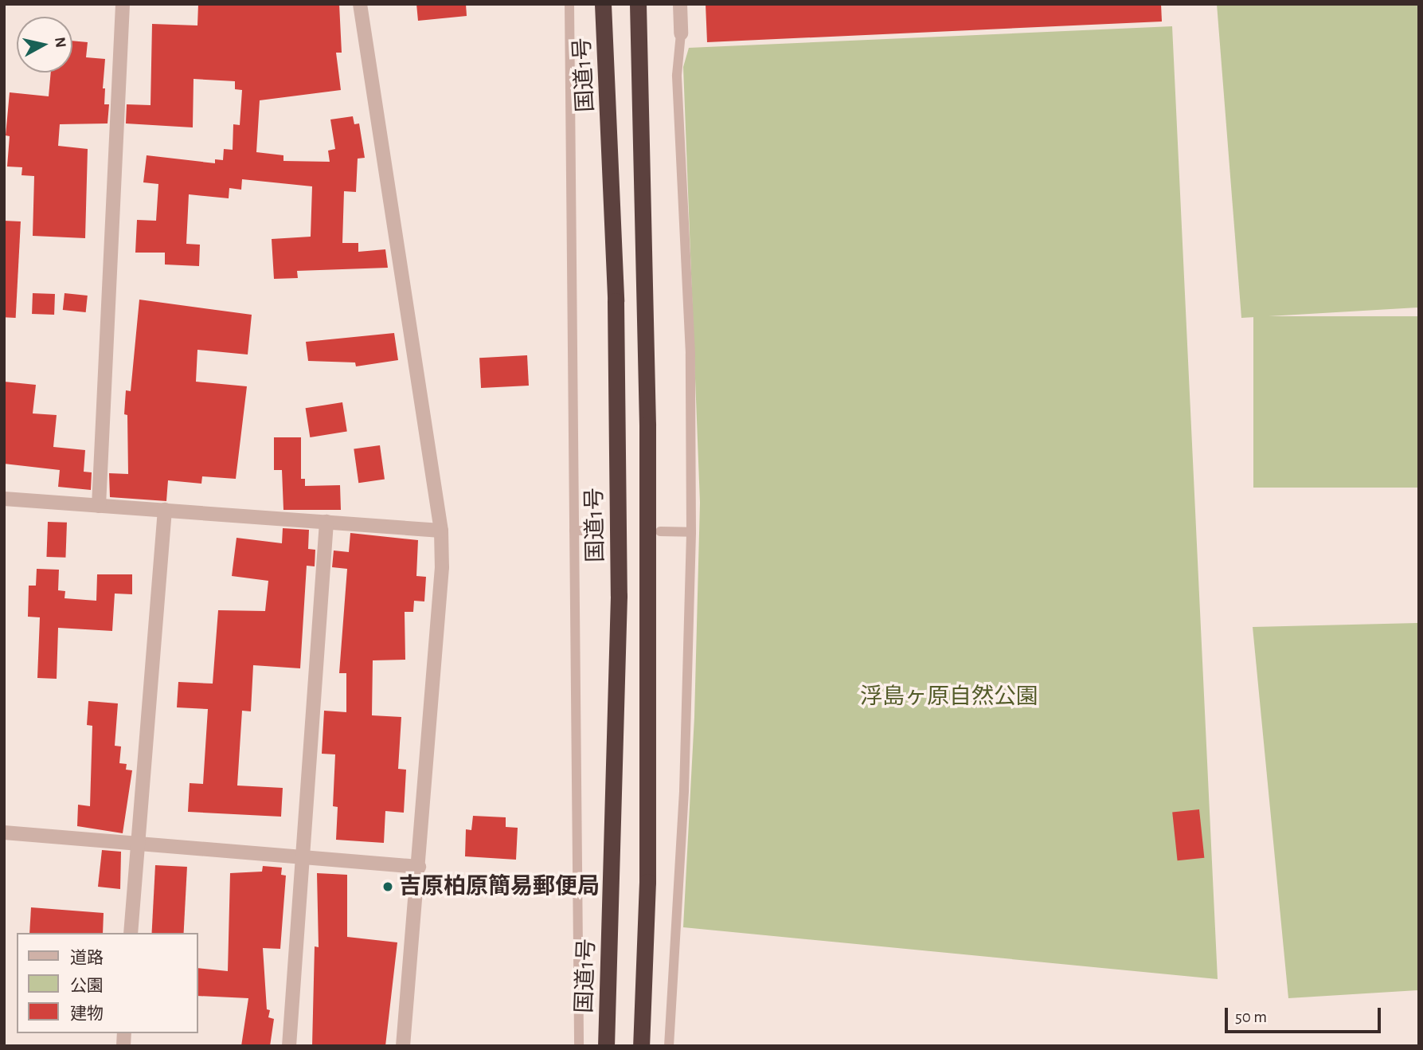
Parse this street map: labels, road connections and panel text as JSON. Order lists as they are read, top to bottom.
{
  "streets": {
    "highway": ["国道1号"]
  },
  "parks": ["浮島ヶ原自然公園"],
  "places": ["吉原柏原簡易郵便局"],
  "legend": ["道路", "公園", "建物"],
  "scale_bar": "50 m",
  "north": "right"
}
